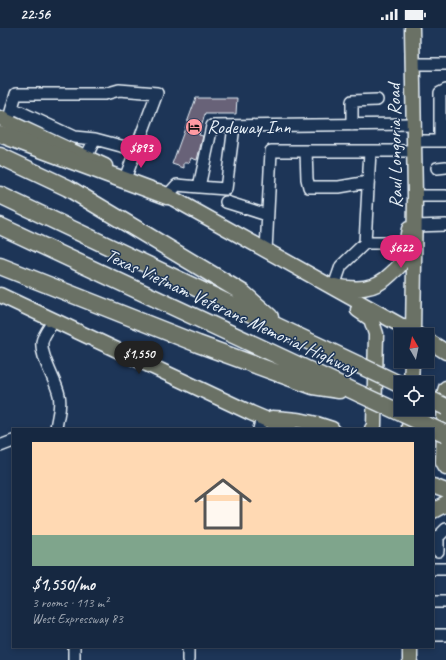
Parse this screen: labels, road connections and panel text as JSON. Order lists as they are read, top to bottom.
{
  "streets": {
    "highway": ["Texas Vietnam Veterans Memorial Highway"],
    "main road": ["Raul Longoria Road"]
  },
  "places": {
    "hotel": ["Rodeway Inn"]
  },
  "north": "top",
  "page": {
    "status": "22:56",
    "price": ["$893", "$622", "$1,550"],
    "list": [
      {
        "name": "$1,550/mo",
        "note": "3 rooms · 113 m² · West Expressway 83"
      }
    ]
  }
}
